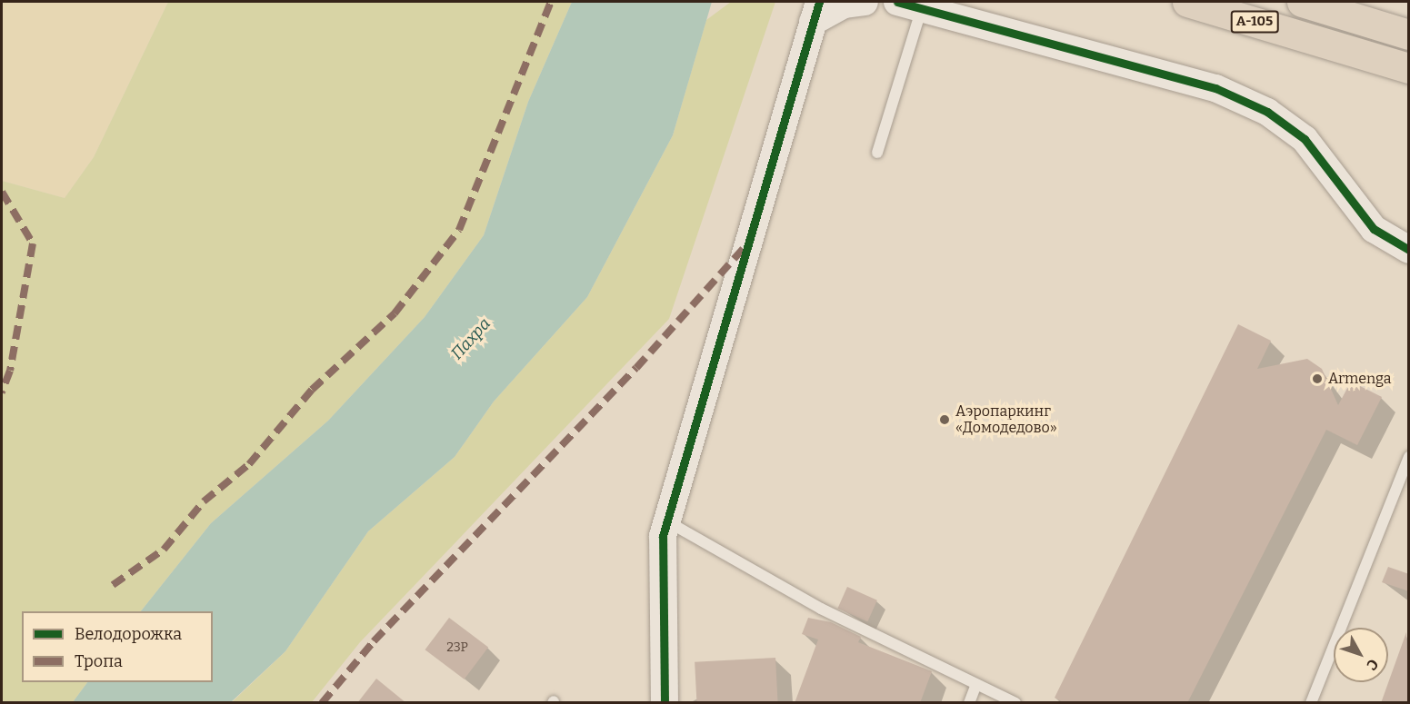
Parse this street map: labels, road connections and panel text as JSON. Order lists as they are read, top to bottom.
{
  "streets": {
    "highway": ["А-105"]
  },
  "water": ["Пахра"],
  "places": ["Armenga", "Аэропаркинг «Домодедово»"],
  "house_numbers": ["23Р"],
  "legend": ["Велодорожка", "Тропа"],
  "north": "bottom right"
}
